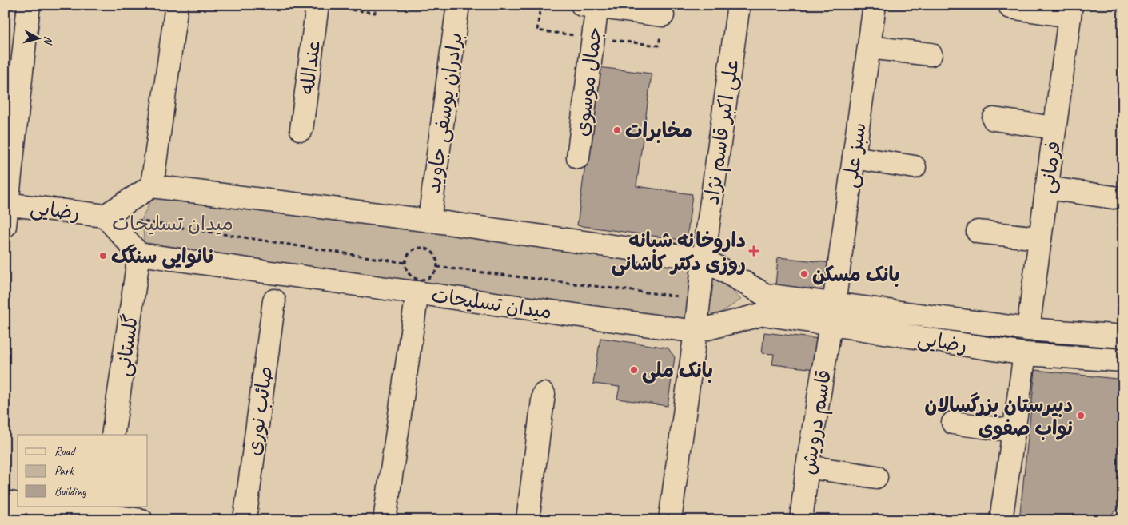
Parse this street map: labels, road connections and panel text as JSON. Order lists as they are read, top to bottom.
{
  "streets": {
    "street": [
      "عندالله",
      "جمال موسوی",
      "برادران یوسفی جاوید",
      "علی اکبر قاسم نژاد",
      "سبز علی",
      "فرمانی",
      "رضایی",
      "میدان تسلیحات",
      "گلستانی",
      "صائب نوری",
      "قاسم درویش"
    ]
  },
  "crossings": [
    ["علی اکبر قاسم نژاد", "میدان تسلیحات"],
    ["سبز علی", "رضایی"],
    ["سبز علی", "قاسم درویش"],
    ["فرمانی", "رضایی"],
    ["رضایی", "میدان تسلیحات"],
    ["رضایی", "قاسم درویش"],
    ["میدان تسلیحات", "گلستانی"]
  ],
  "parks": ["میدان تسلیحات"],
  "places": {
    "other": [
      "مخابرات",
      "نانوایی سنگک",
      "بانک مسکن",
      "بانک ملی",
      "دبیرستان بزرگسالان نواب صفوی"
    ],
    "health": ["داروخانه شبانه روزی دکتر کاشانی"]
  },
  "legend": ["Road", "Park", "Building"],
  "north": "right"
}
